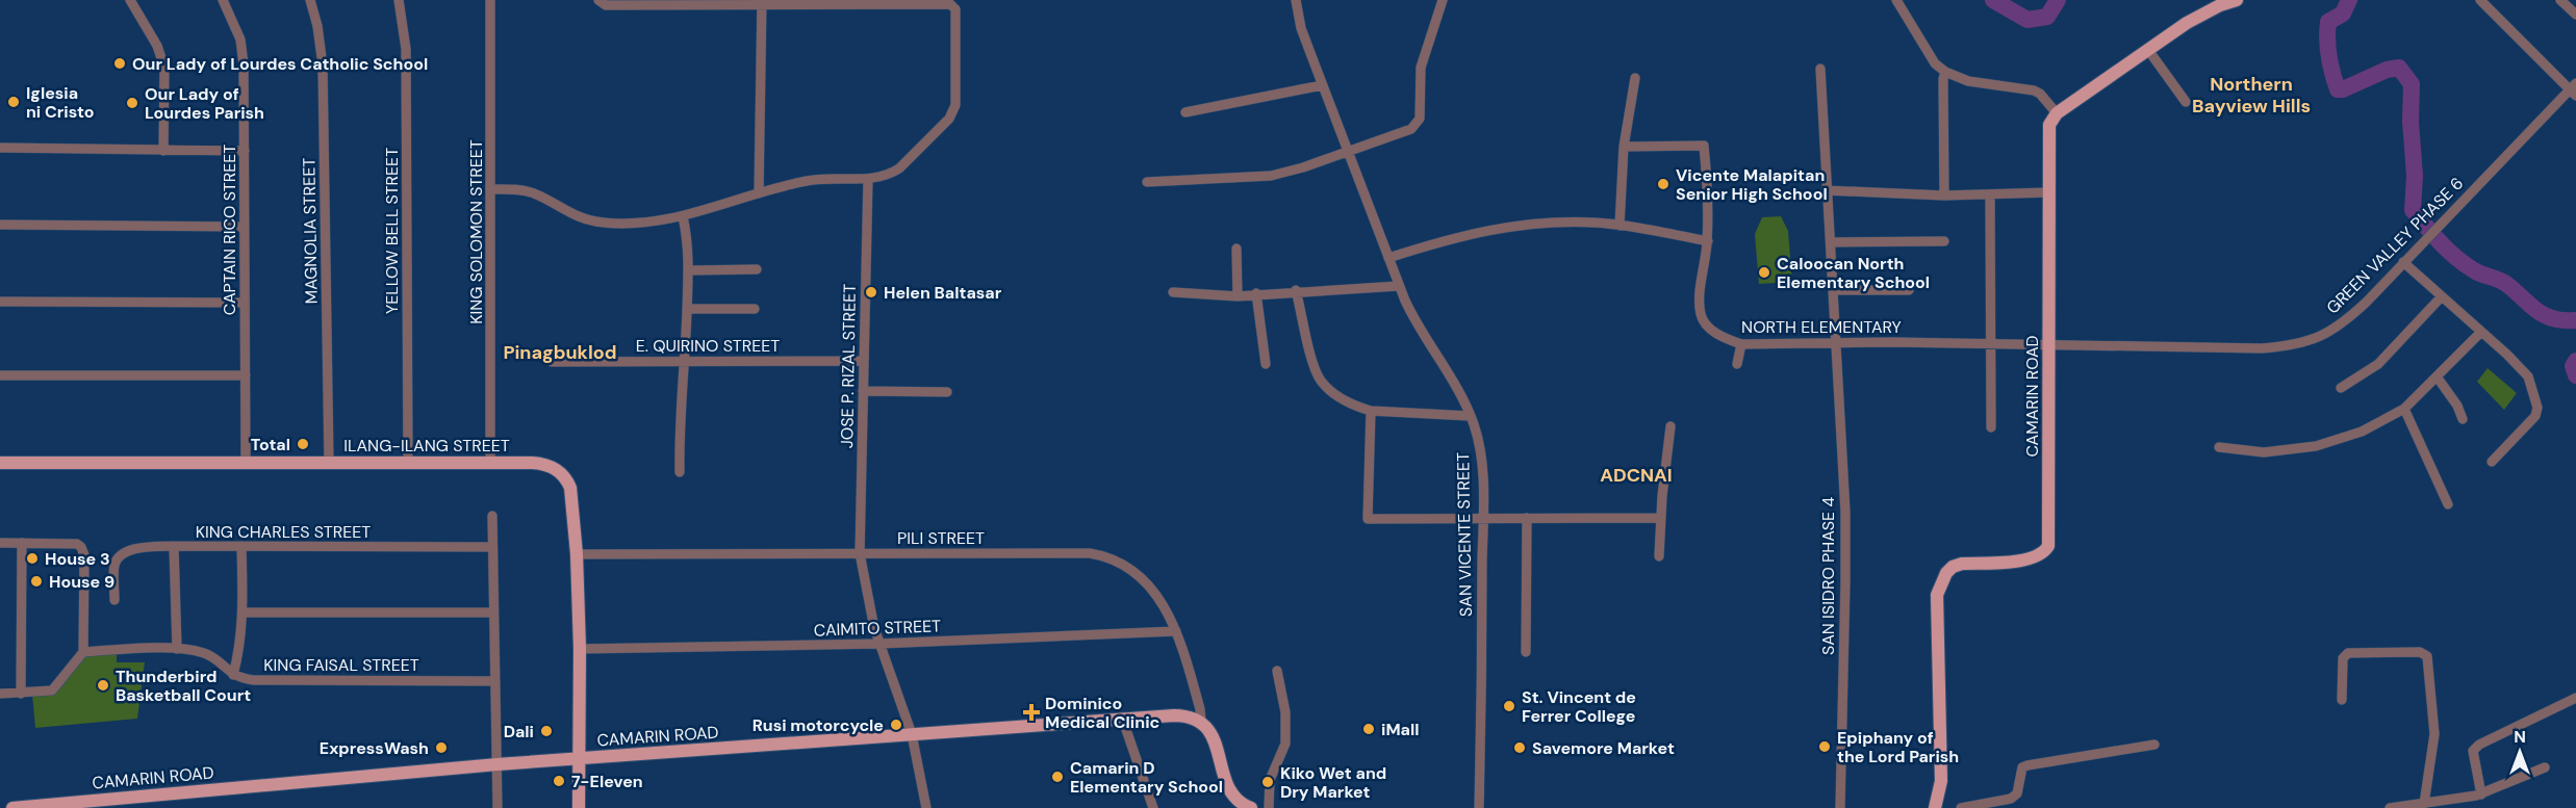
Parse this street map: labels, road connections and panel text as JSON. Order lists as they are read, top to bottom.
{
  "streets": {
    "main road": ["CAMARIN ROAD", "ILANG-ILANG STREET"],
    "street": [
      "CAPTAIN RICO STREET",
      "MAGNOLIA STREET",
      "YELLOW BELL STREET",
      "KING SOLOMON STREET",
      "GREEN VALLEY PHASE 6",
      "NORTH ELEMENTARY",
      "E. QUIRINO STREET",
      "JOSE P. RIZAL STREET",
      "KING CHARLES STREET",
      "SAN VICENTE STREET",
      "PILI STREET",
      "SAN ISIDRO PHASE 4",
      "CAIMITO STREET",
      "KING FAISAL STREET"
    ]
  },
  "crossings": [
    ["CAPTAIN RICO STREET", "ILANG-ILANG STREET"],
    ["MAGNOLIA STREET", "ILANG-ILANG STREET"],
    ["YELLOW BELL STREET", "ILANG-ILANG STREET"],
    ["KING SOLOMON STREET", "ILANG-ILANG STREET"],
    ["GREEN VALLEY PHASE 6", "NORTH ELEMENTARY"],
    ["GREEN VALLEY PHASE 6", "CAMARIN ROAD"],
    ["NORTH ELEMENTARY", "CAMARIN ROAD"],
    ["NORTH ELEMENTARY", "SAN ISIDRO PHASE 4"],
    ["E. QUIRINO STREET", "JOSE P. RIZAL STREET"],
    ["JOSE P. RIZAL STREET", "CAMARIN ROAD"],
    ["JOSE P. RIZAL STREET", "PILI STREET"],
    ["JOSE P. RIZAL STREET", "CAIMITO STREET"],
    ["CAMARIN ROAD", "ILANG-ILANG STREET"],
    ["CAMARIN ROAD", "PILI STREET"],
    ["ILANG-ILANG STREET", "PILI STREET"],
    ["ILANG-ILANG STREET", "CAIMITO STREET"],
    ["PILI STREET", "CAIMITO STREET"]
  ],
  "districts": ["Northern Bayview Hills", "Pinagbuklod", "ADCNAI"],
  "places": {
    "other": [
      "Our Lady of Lourdes Catholic School",
      "Iglesia ni Cristo",
      "Our Lady of Lourdes Parish",
      "Vicente Malapitan Senior High School",
      "Caloocan North Elementary School",
      "Helen Baltasar",
      "Total",
      "House 3",
      "House 9",
      "Thunderbird Basketball Court",
      "St. Vincent de Ferrer College",
      "Rusi motorcycle",
      "iMall",
      "Dali",
      "Epiphany of the Lord Parish",
      "ExpressWash",
      "Savemore Market",
      "Camarin D Elementary School",
      "7-Eleven",
      "Kiko Wet and Dry Market"
    ],
    "health": ["Dominico Medical Clinic"]
  },
  "north": "top"
}
